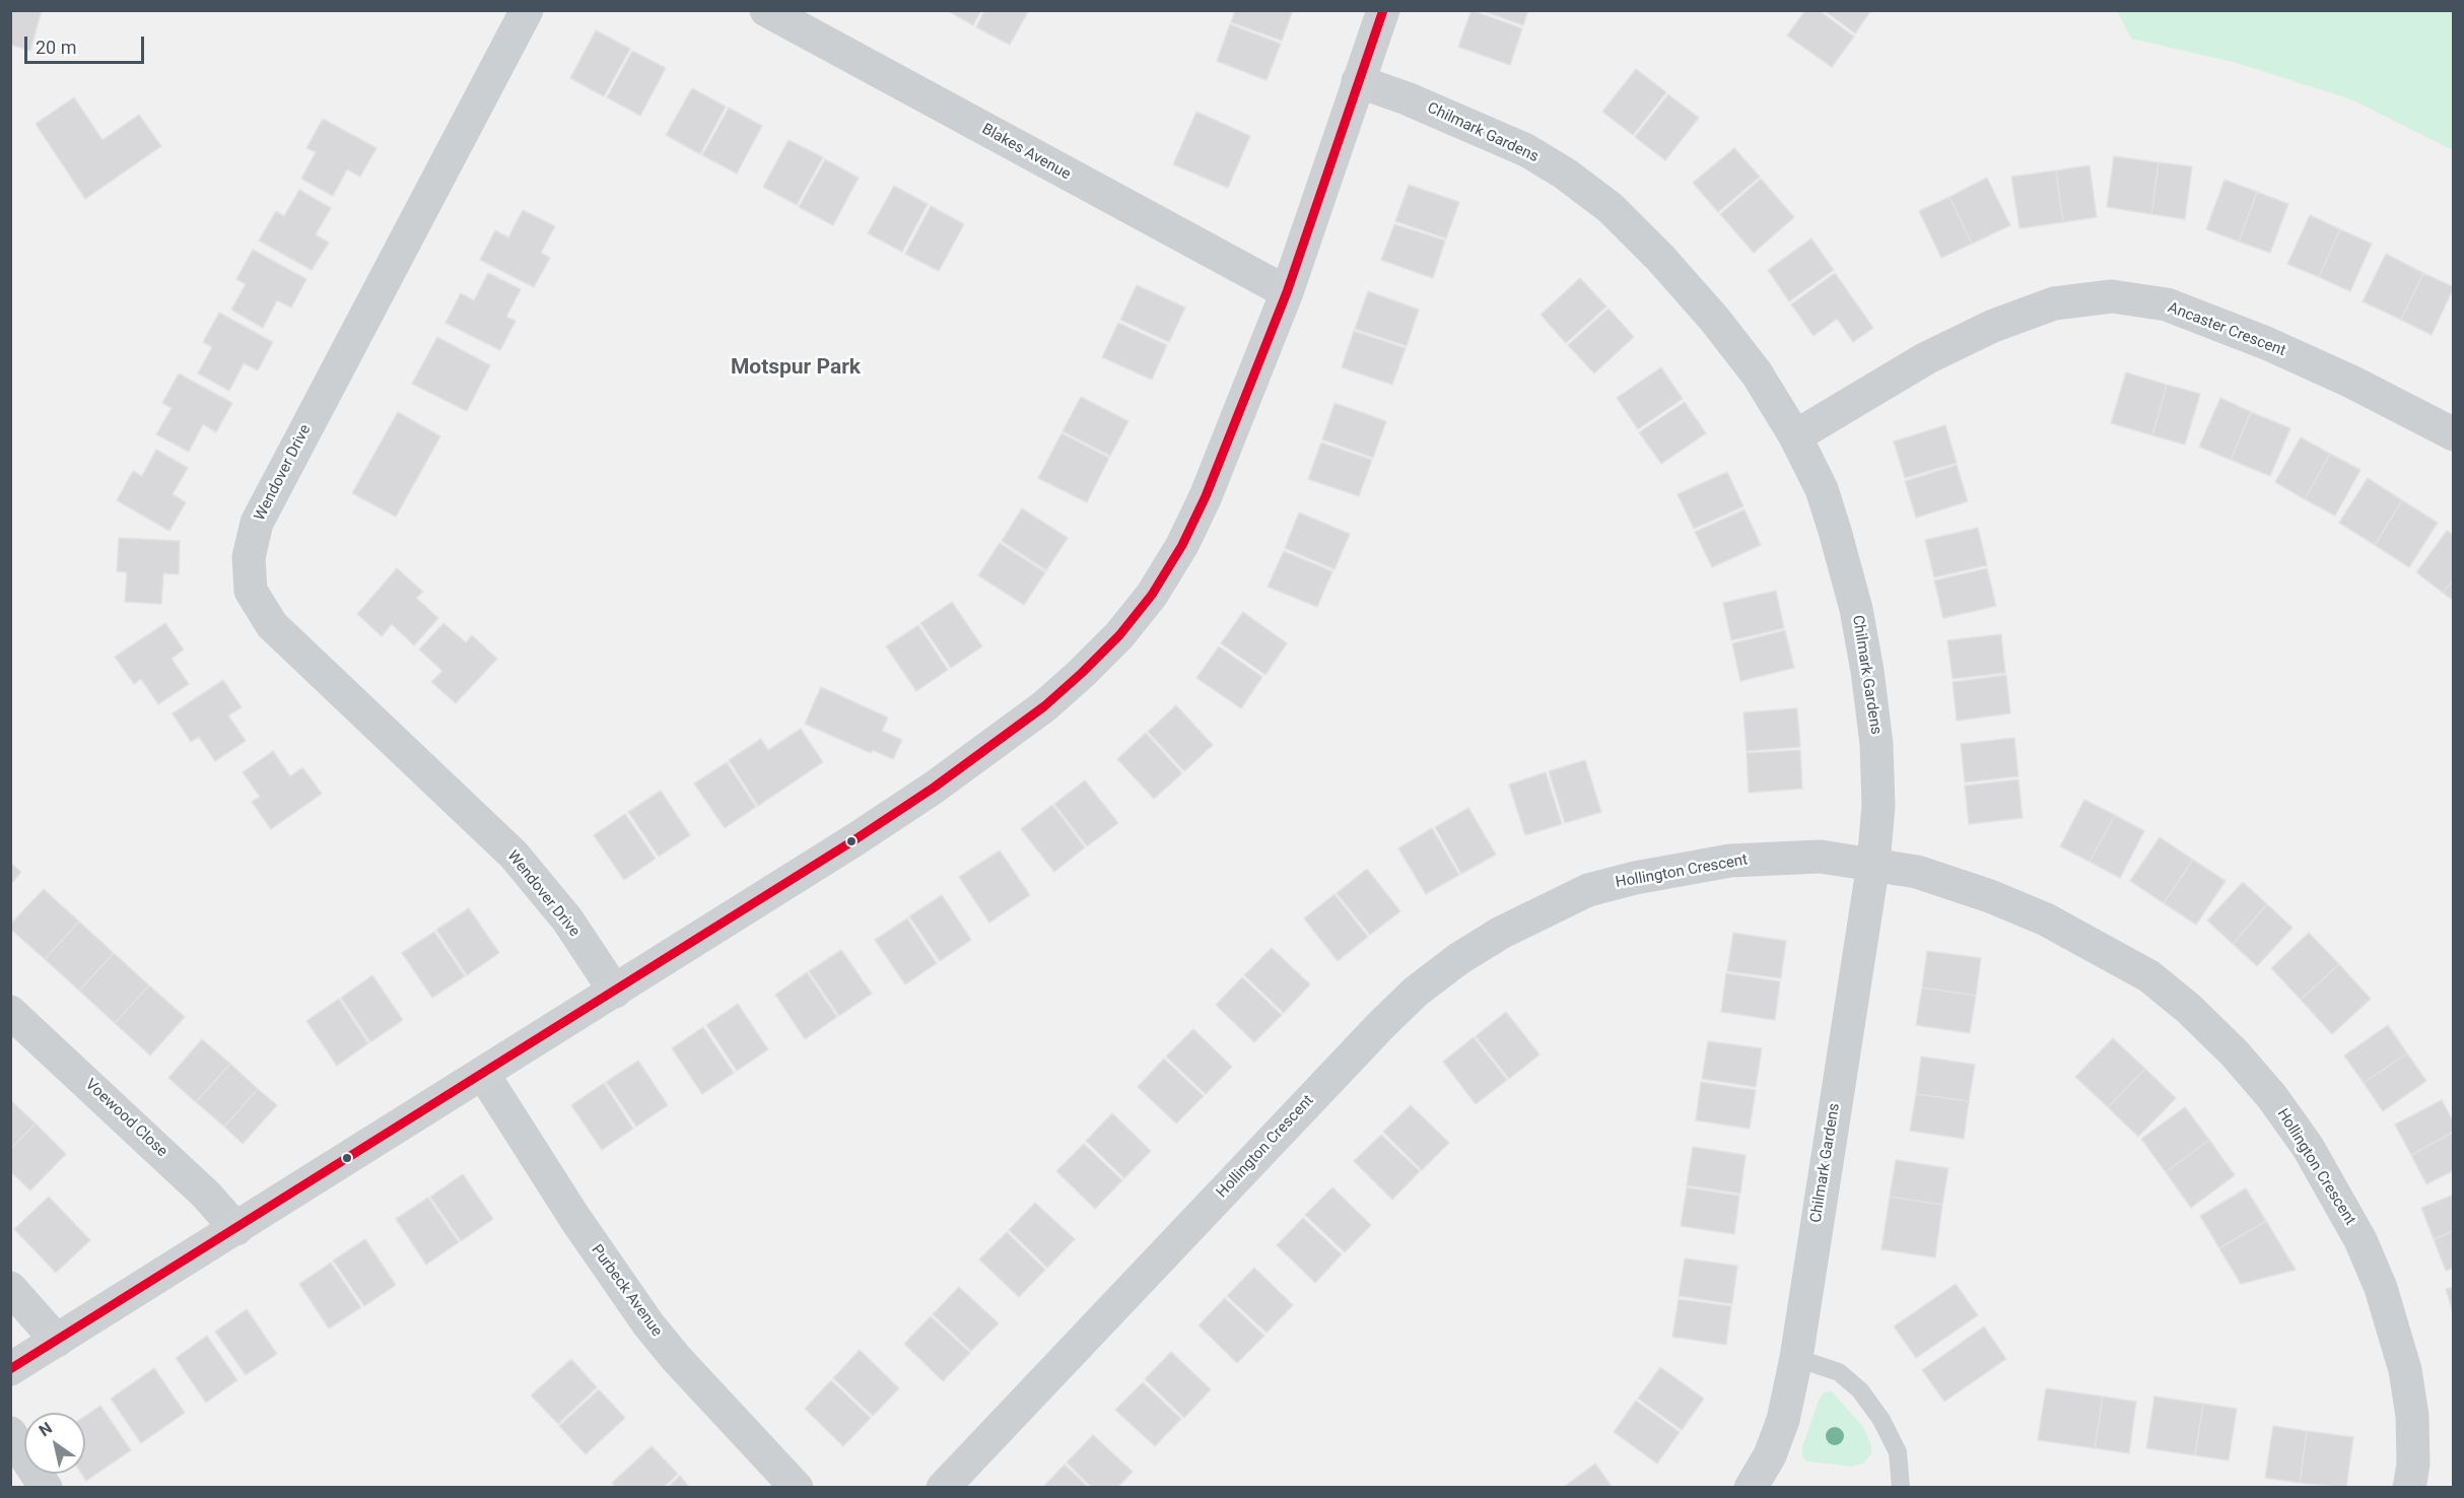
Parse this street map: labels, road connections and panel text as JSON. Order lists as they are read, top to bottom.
{
  "streets": {
    "street": [
      "Chilmark Gardens",
      "Blakes Avenue",
      "Ancaster Crescent",
      "Wendover Drive",
      "Hollington Crescent",
      "Voewood Close",
      "Purbeck Avenue"
    ]
  },
  "crossings": [
    ["Chilmark Gardens", "Ancaster Crescent"],
    ["Chilmark Gardens", "Hollington Crescent"]
  ],
  "districts": ["Motspur Park"],
  "scale_bar": "20 m",
  "north": "top left"
}
